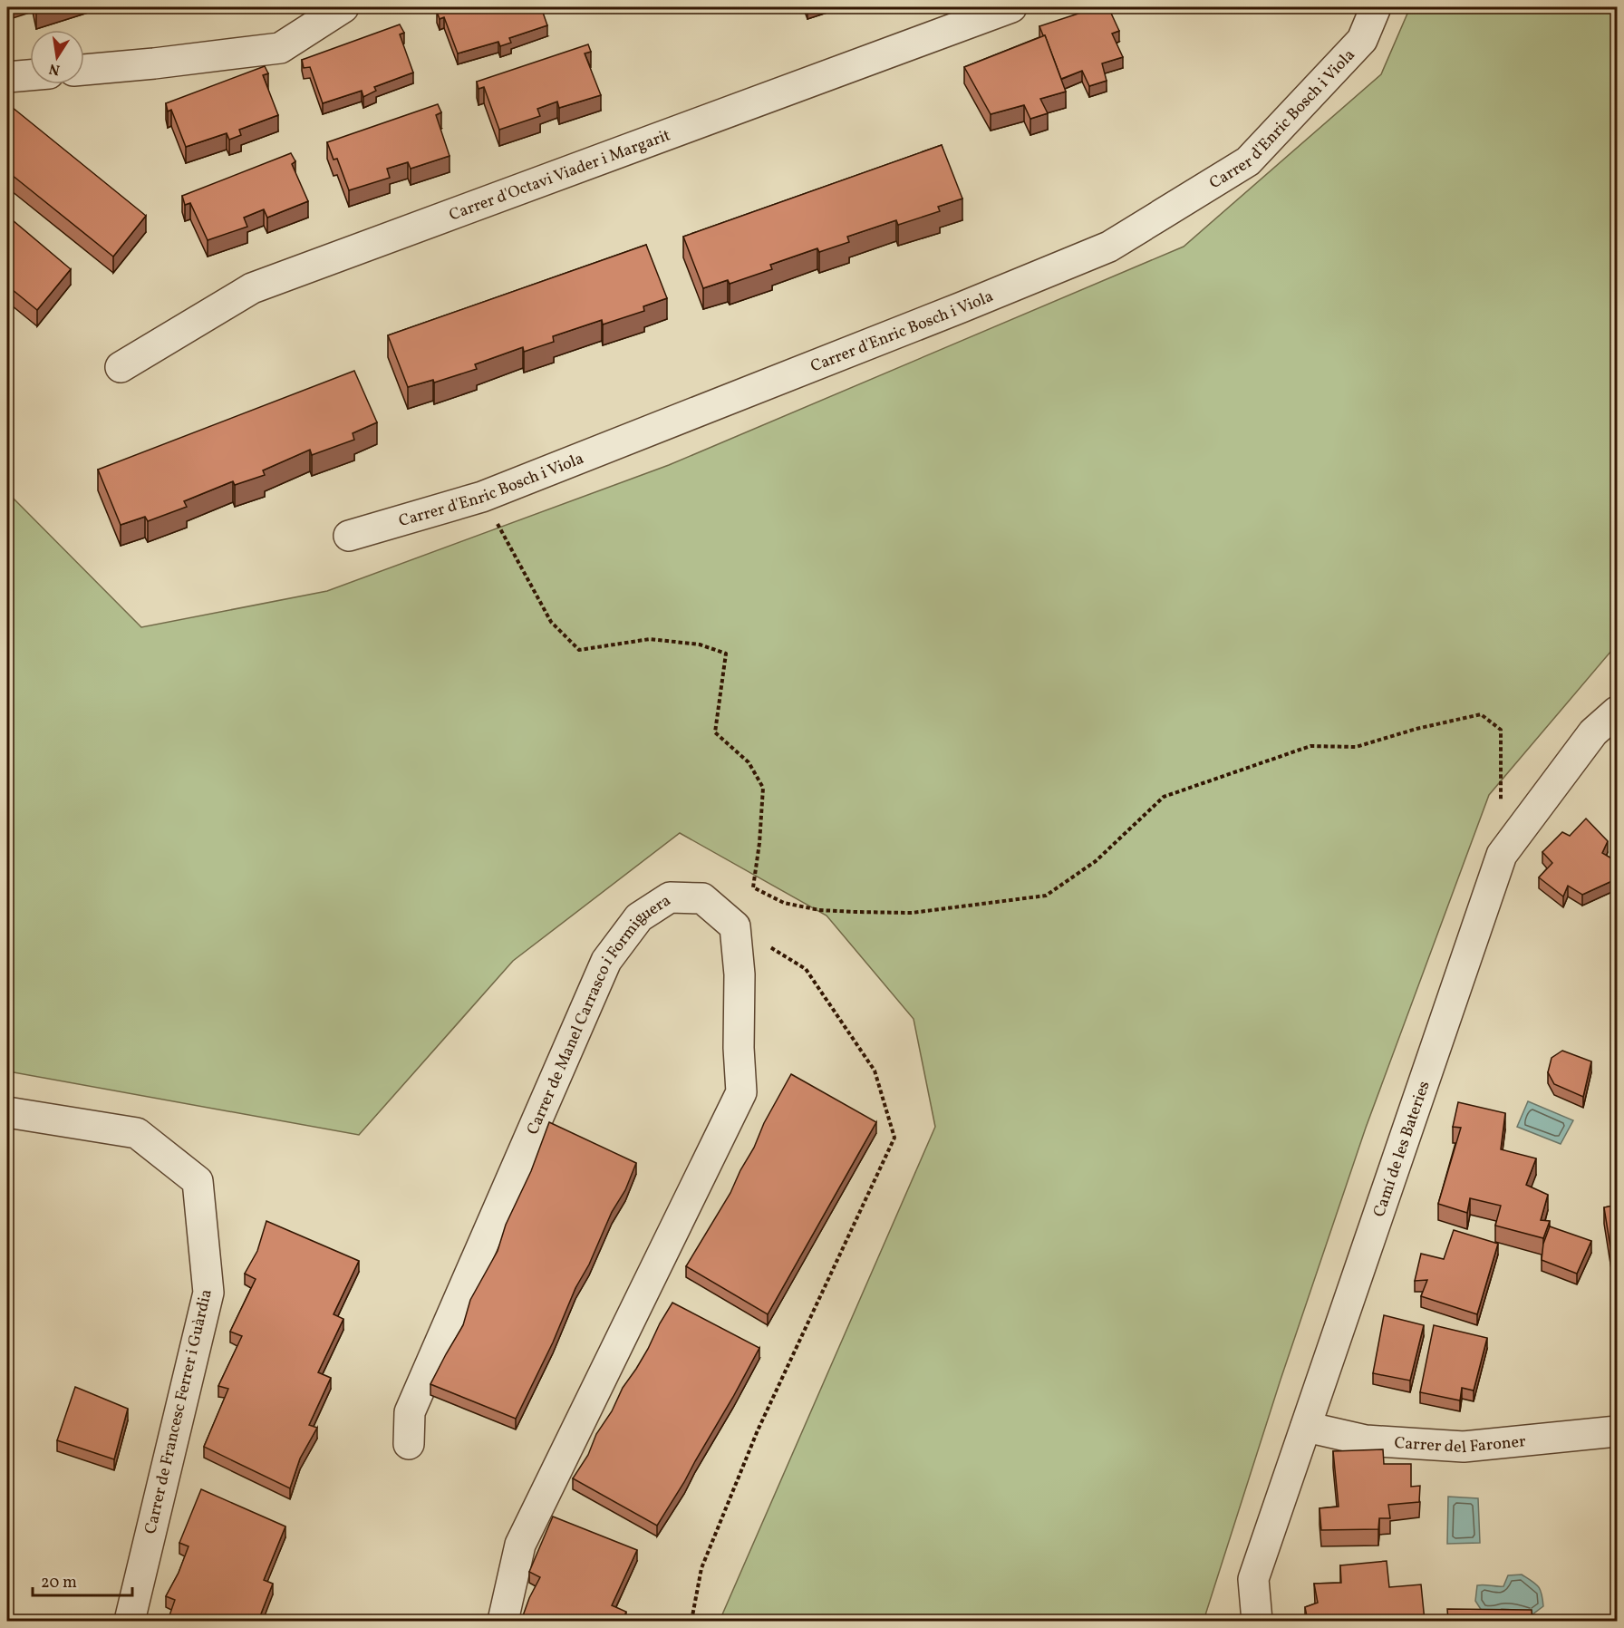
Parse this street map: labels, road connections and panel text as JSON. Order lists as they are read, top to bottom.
{
  "streets": {
    "street": [
      "Carrer d'Enric Bosch i Viola",
      "Carrer d'Octavi Viader i Margarit",
      "Carrer de Manel Carrasco i Formiguera",
      "Camí de les Bateries",
      "Carrer de Francesc Ferrer i Guàrdia",
      "Carrer del Faroner"
    ]
  },
  "crossings": [
    ["Camí de les Bateries", "Carrer del Faroner"]
  ],
  "scale_bar": "20 m",
  "north": "bottom"
}
